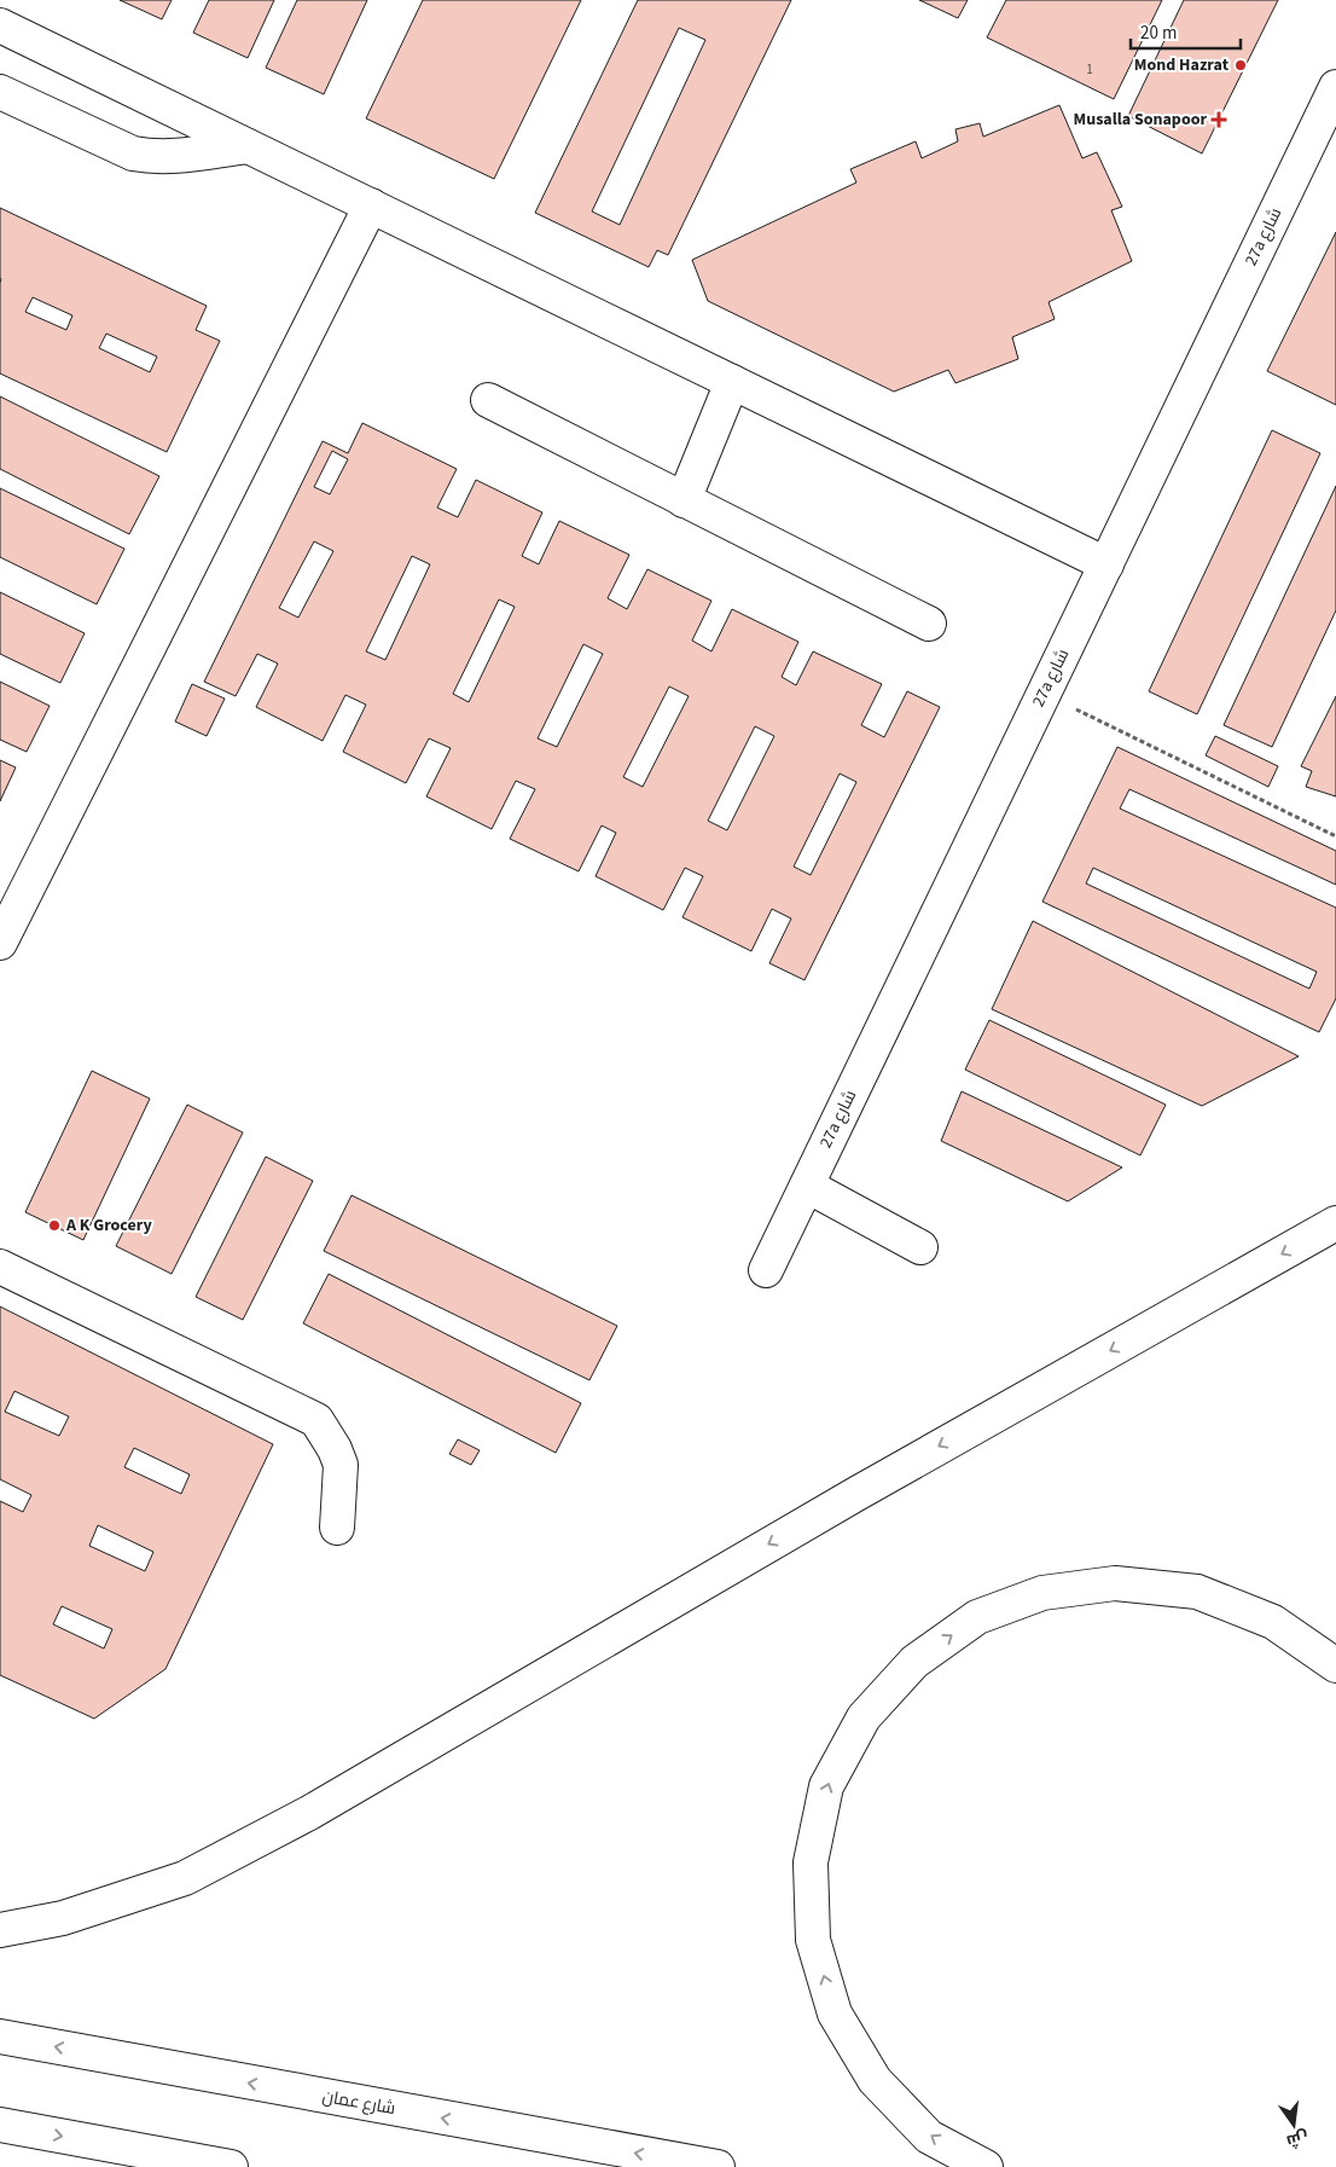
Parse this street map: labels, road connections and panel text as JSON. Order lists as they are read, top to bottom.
{
  "streets": {
    "main road": ["27a شارع", "شارع عمان"]
  },
  "places": {
    "other": ["Mond Hazrat", "A K Grocery"],
    "health": ["Musalla Sonapoor"]
  },
  "house_numbers": ["1"],
  "scale_bar": "20 m",
  "north": "bottom"
}
